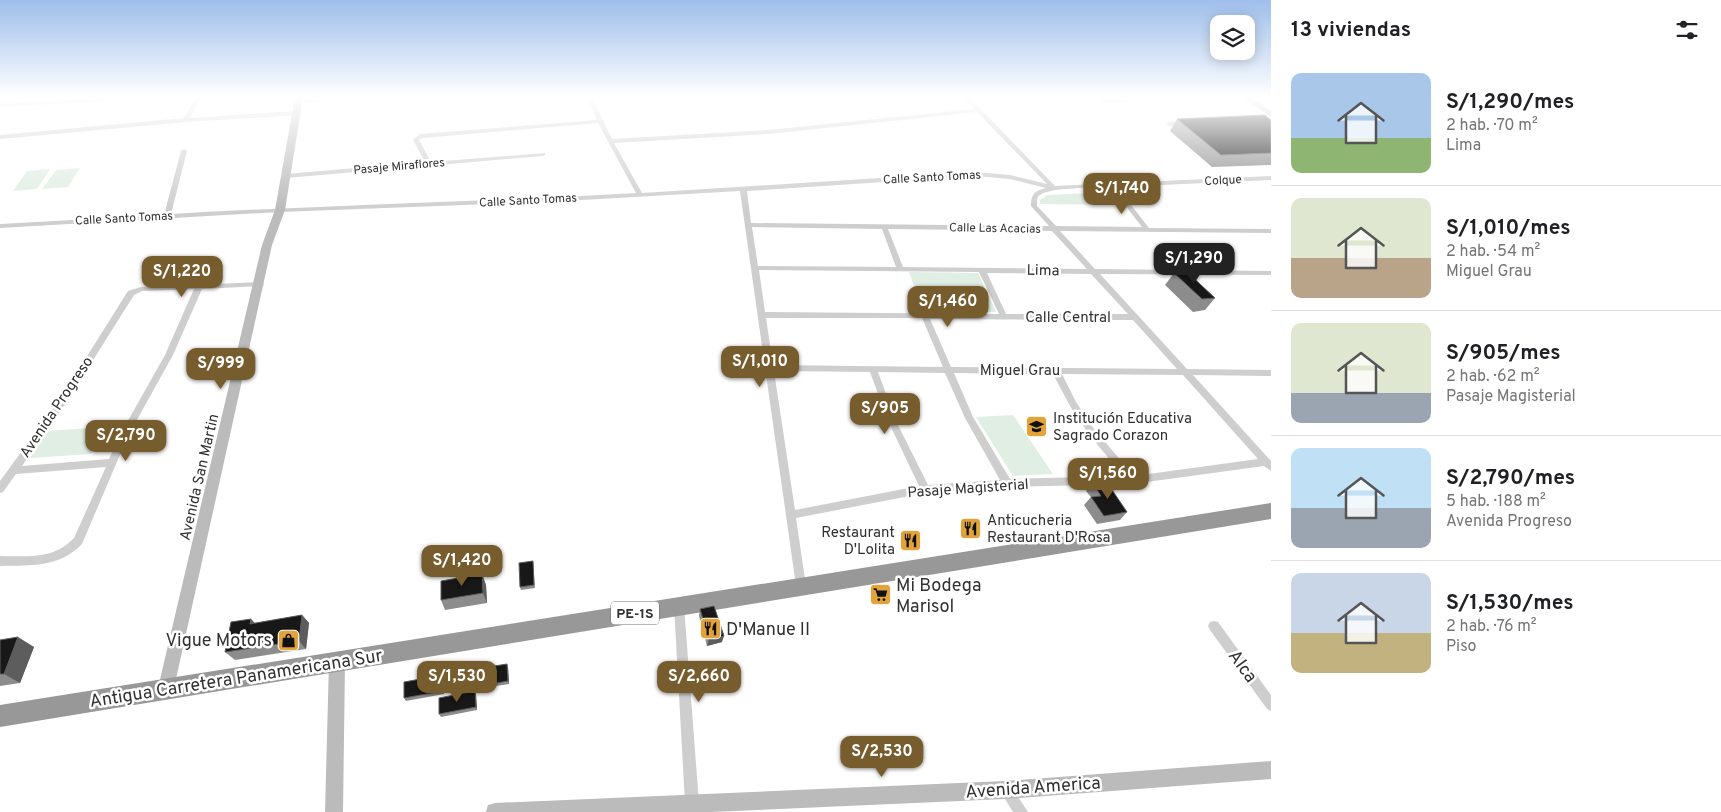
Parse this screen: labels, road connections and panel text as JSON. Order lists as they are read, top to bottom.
{
  "streets": {
    "highway": ["PE-1S", "Antigua Carretera Panamericana Sur"],
    "street": [
      "Pasaje Miraflores",
      "Calle Santo Tomas",
      "Colque",
      "Calle Las Acacias",
      "Lima",
      "Calle Central",
      "Miguel Grau",
      "Avenida Progreso",
      "Avenida San Martin",
      "Pasaje Magisterial",
      "Alca",
      "Avenida America"
    ]
  },
  "crossings": [
    ["Pasaje Miraflores", "Avenida San Martin"],
    ["Calle Santo Tomas", "Colque"],
    ["Calle Santo Tomas", "Avenida San Martin"],
    ["Avenida San Martin", "Antigua Carretera Panamericana Sur"]
  ],
  "places": {
    "school or university": ["Institución Educativa Sagrado Corazon"],
    "restaurant": ["Anticucheria Restaurant D'Rosa", "Restaurant D'Lolita", "D'Manue II"],
    "supermarket": ["Mi Bodega Marisol"],
    "shop": ["Vigue Motors"]
  },
  "page": {
    "heading": "13 viviendas",
    "list": [
      {
        "name": "S/1,290/mes",
        "note": "2 hab. · 70 m² · Lima"
      },
      {
        "name": "S/1,010/mes",
        "note": "2 hab. · 54 m² · Miguel Grau"
      },
      {
        "name": "S/905/mes",
        "note": "2 hab. · 62 m² · Pasaje Magisterial"
      },
      {
        "name": "S/2,790/mes",
        "note": "5 hab. · 188 m² · Avenida Progreso"
      },
      {
        "name": "S/1,530/mes",
        "note": "2 hab. · 76 m² · Piso"
      }
    ],
    "price": [
      "S/1,740",
      "S/1,290",
      "S/1,220",
      "S/1,460",
      "S/1,010",
      "S/999",
      "S/905",
      "S/2,790",
      "S/1,560",
      "S/1,420",
      "S/1,530",
      "S/2,660",
      "S/2,530"
    ]
  }
}
